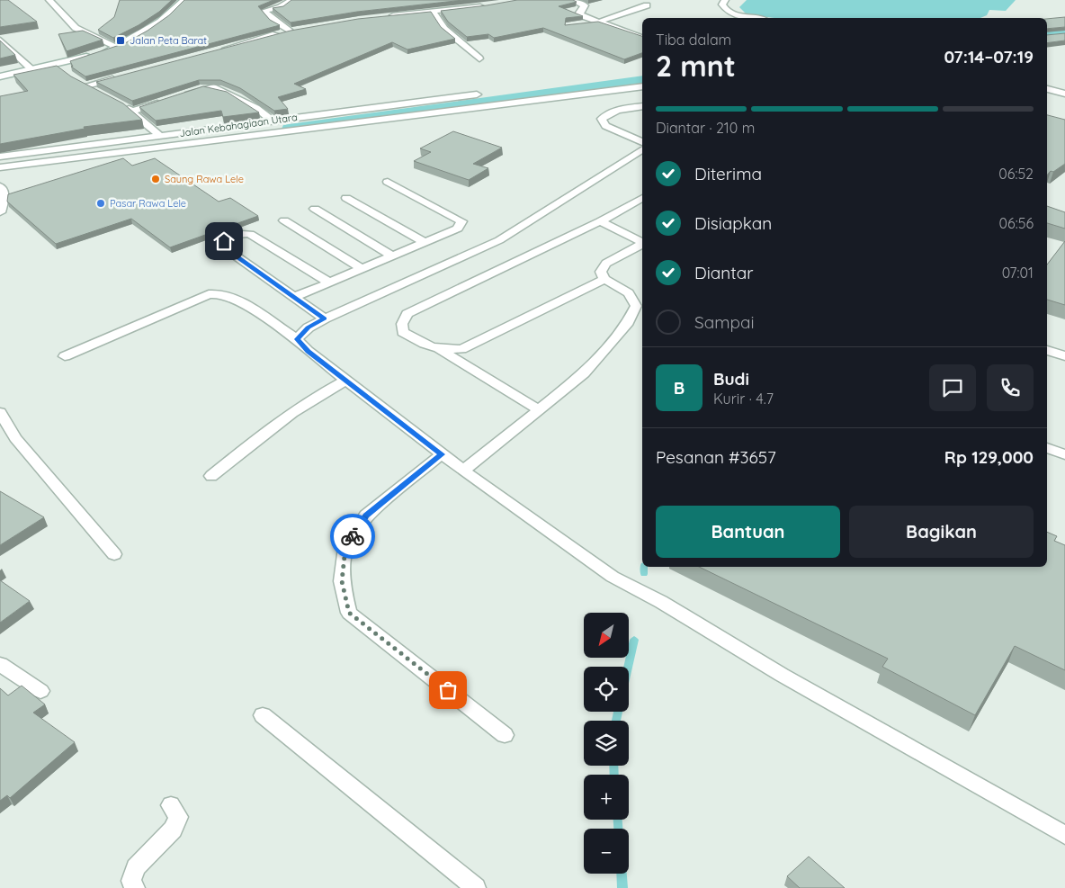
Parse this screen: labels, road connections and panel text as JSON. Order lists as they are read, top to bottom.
{
  "streets": {
    "street": ["Jalan Kebahagiaan Utara"]
  },
  "places": {
    "transit": ["Jalan Peta Barat"],
    "other": ["Saung Rawa Lele", "Pasar Rawa Lele"]
  },
  "north": "bottom left",
  "page": {
    "heading": ["2 mnt", "Tiba dalam", "07:14–07:19"],
    "panel": [
      "Budi",
      "Kurir · 4.7",
      "Pesanan #3657",
      "Rp 129,000"
    ],
    "bar": "Diantar · 210 m",
    "list": [
      ["Diterima", "06:52"],
      ["Disiapkan", "06:56"],
      ["Diantar", "07:01"],
      "Sampai"
    ],
    "round": "B",
    "buttons": ["Bantuan", "Bagikan"],
    "map_buttons": ["+", "−"]
  }
}
